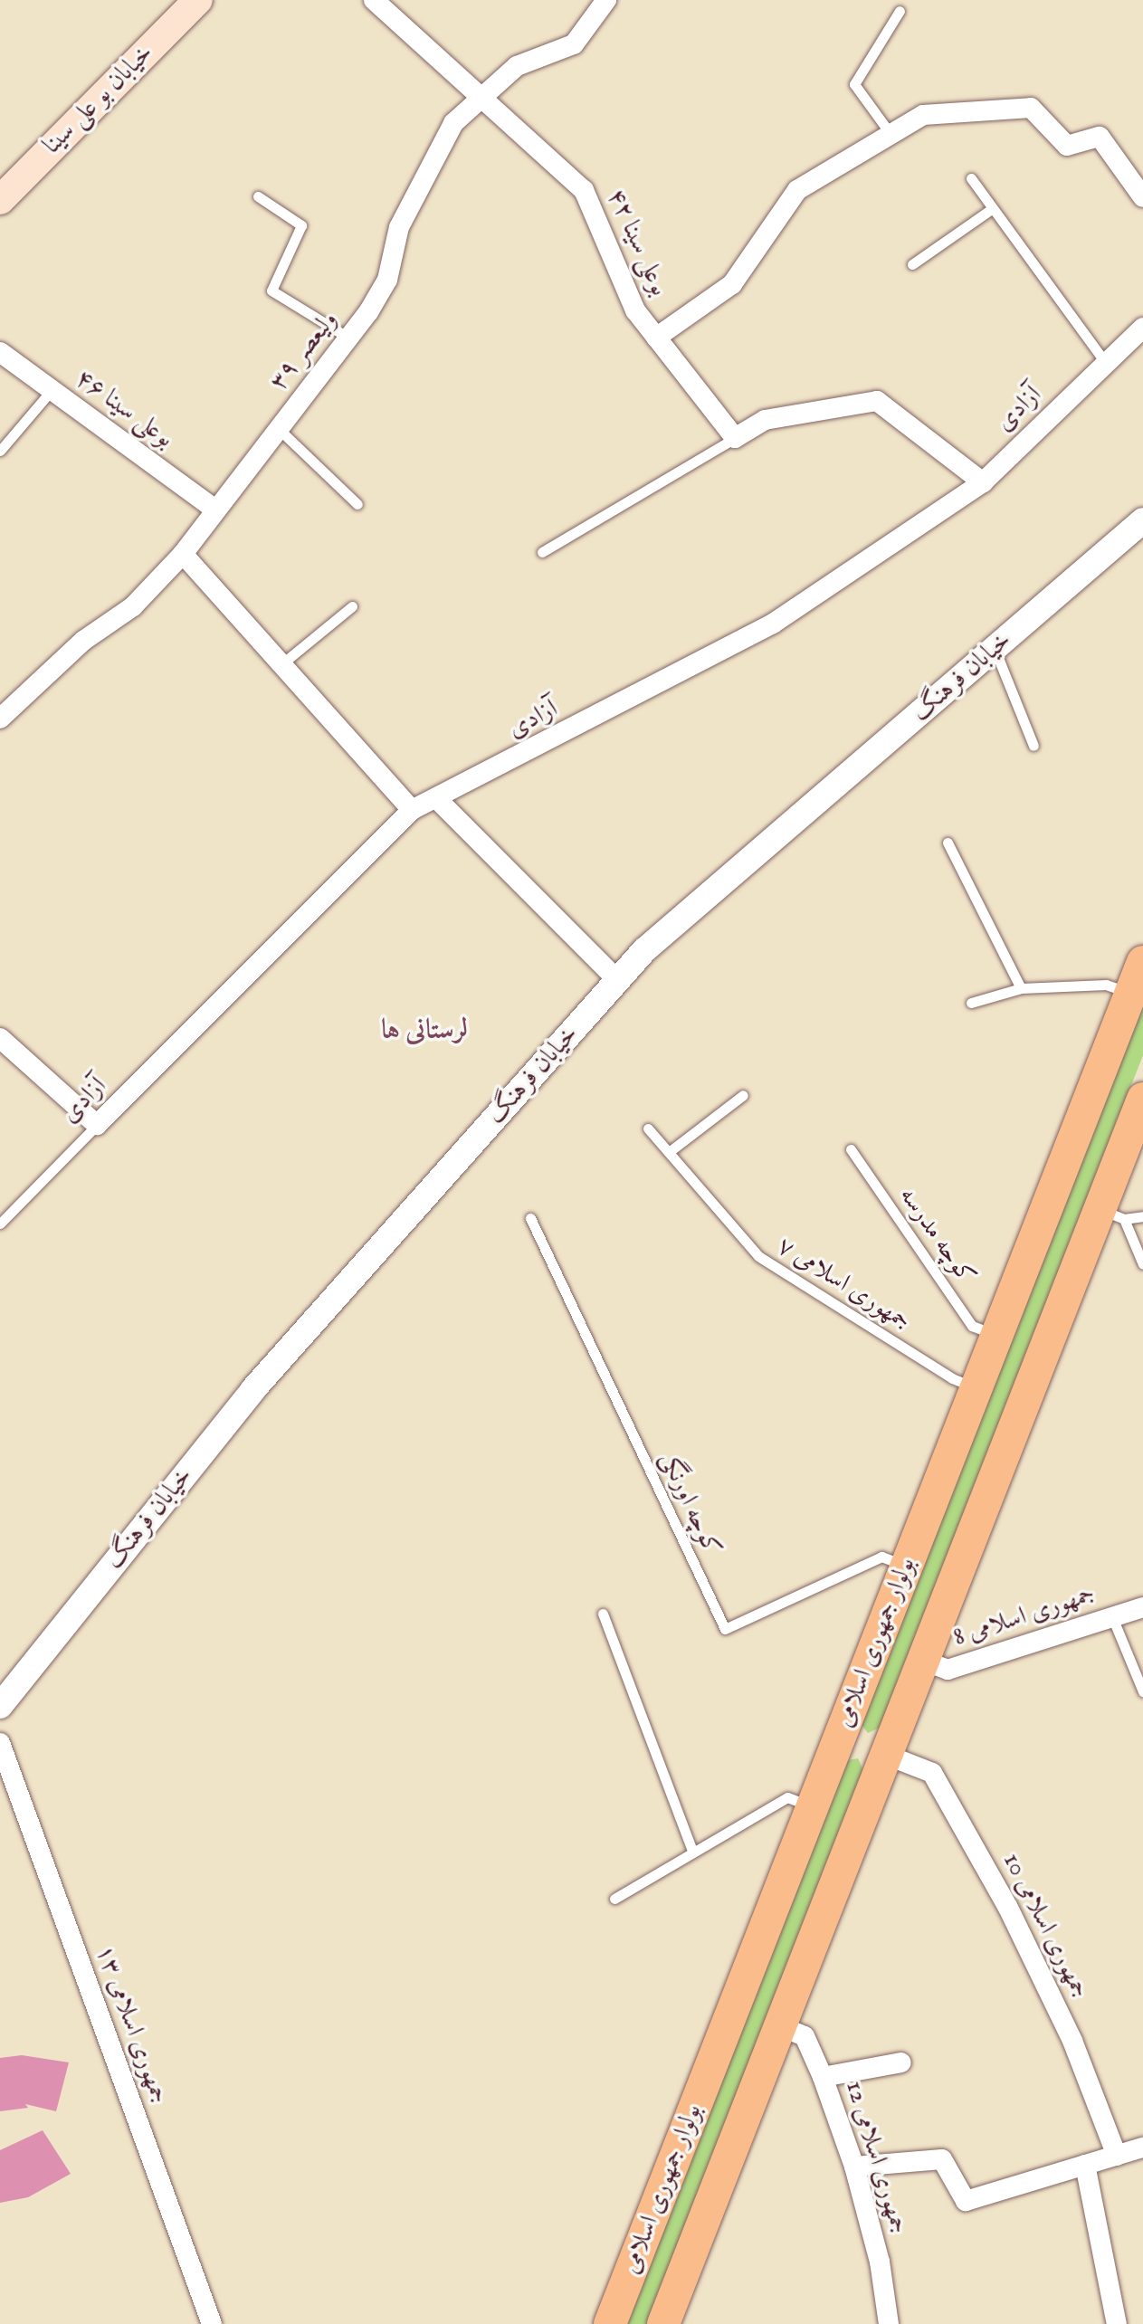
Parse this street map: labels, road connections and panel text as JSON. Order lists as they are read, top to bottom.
{
  "streets": {
    "main road": ["خیابان بو علی سینا", "بولوار جمهوری اسلامی"],
    "street": [
      "بوعلی سینا ۴۲",
      "ولیعصر ۳۹",
      "بوعلی سینا ۴۶",
      "آزادی",
      "خیابان فرهنگ",
      "جمهوری اسلامی 8",
      "جمهوری اسلامی 10",
      "جمهوری اسلامی ۱۳",
      "جمهوری اسلامی 12"
    ],
    "lane": ["کوچه مدرسه", "جمهوری اسلامی ۷", "کوچه اورنگی"]
  },
  "crossings": [
    ["بوعلی سینا ۴۲", "ولیعصر ۳۹"],
    ["ولیعصر ۳۹", "بوعلی سینا ۴۶"],
    ["کوچه مدرسه", "بولوار جمهوری اسلامی"],
    ["جمهوری اسلامی ۷", "بولوار جمهوری اسلامی"],
    ["کوچه اورنگی", "بولوار جمهوری اسلامی"],
    ["جمهوری اسلامی 8", "بولوار جمهوری اسلامی"],
    ["بولوار جمهوری اسلامی", "جمهوری اسلامی 10"],
    ["بولوار جمهوری اسلامی", "جمهوری اسلامی 12"]
  ],
  "districts": ["لرستانی ها"]
}
